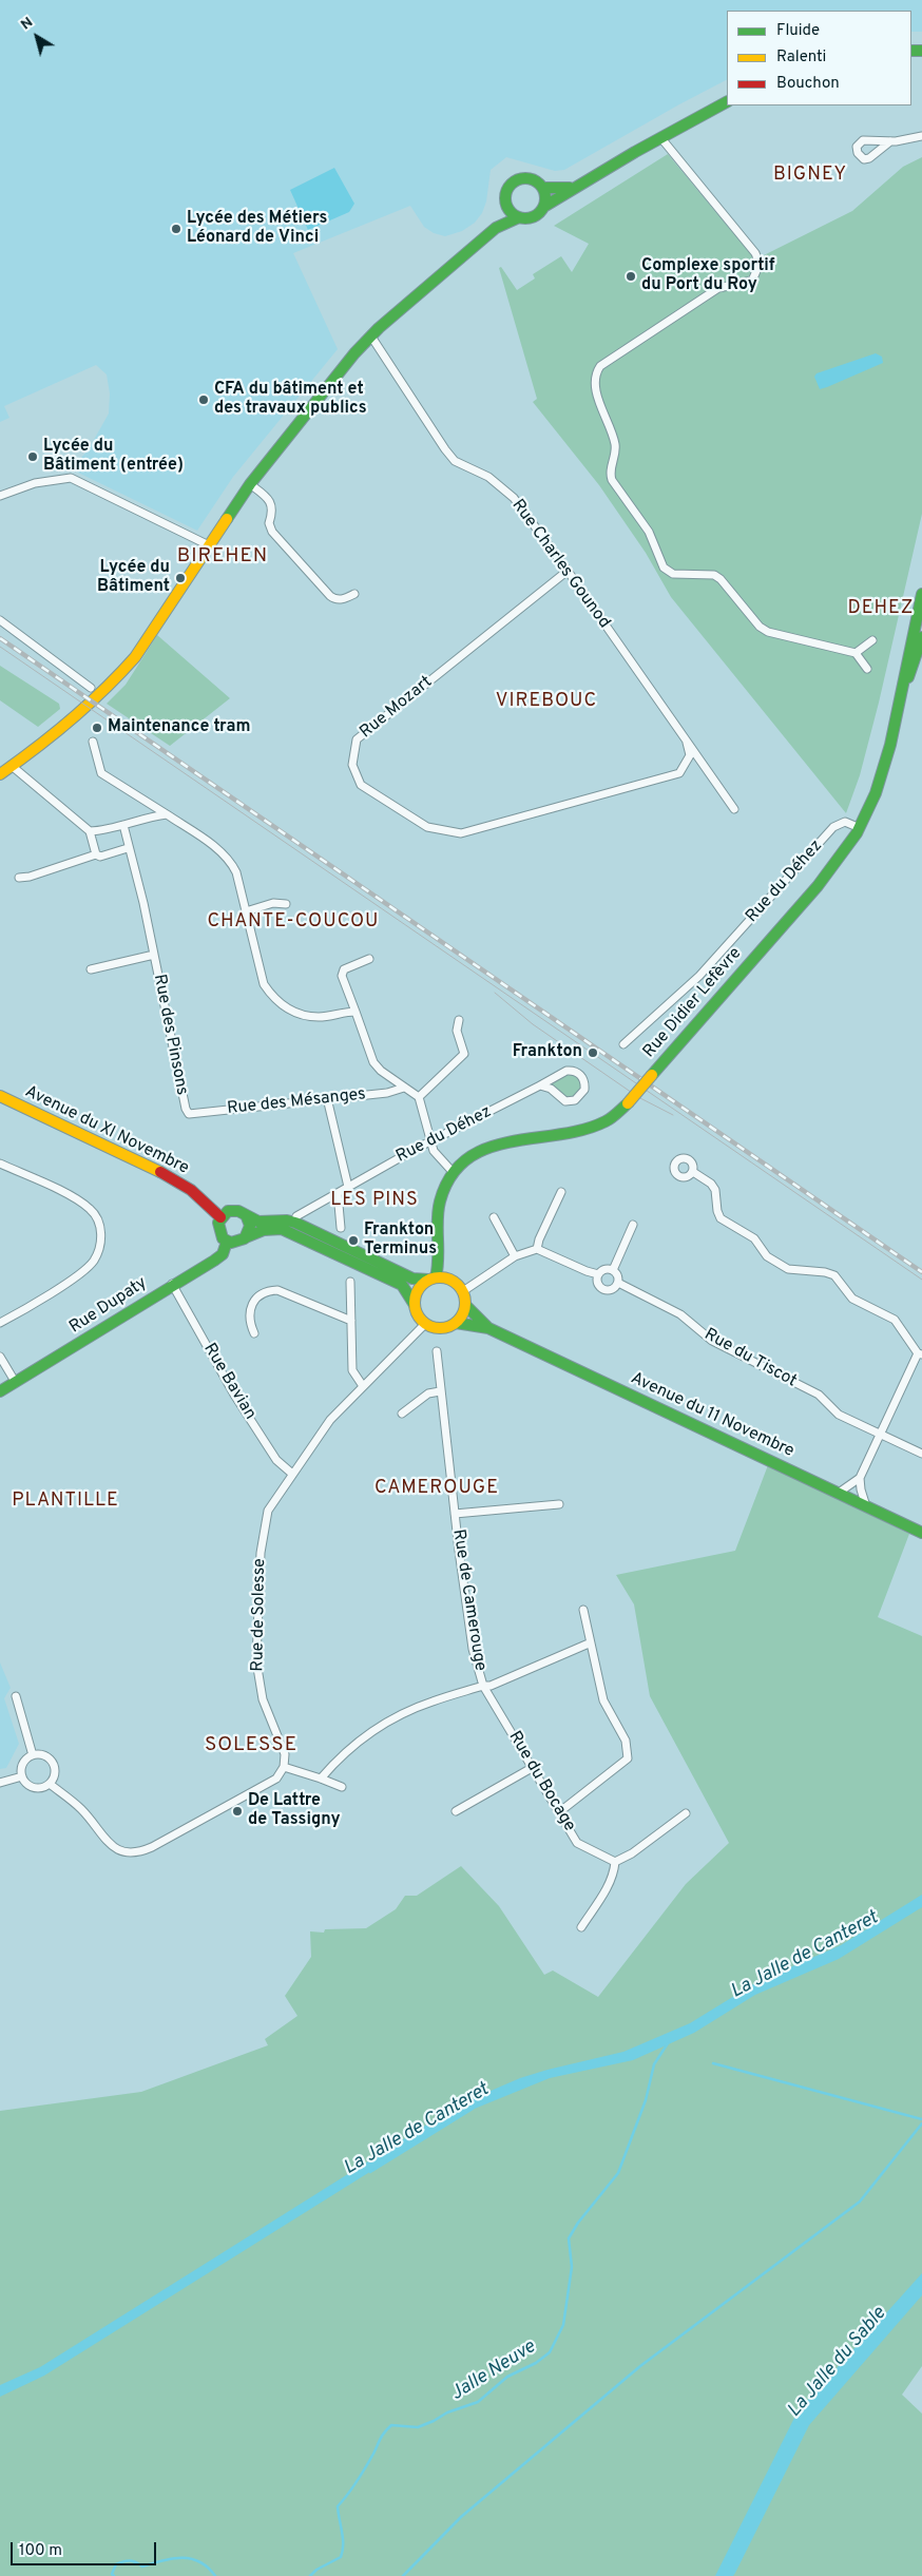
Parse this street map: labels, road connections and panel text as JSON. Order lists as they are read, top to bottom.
{
  "streets": {
    "main road": [
      "Rue Didier Lefèvre",
      "Avenue du XI Novembre",
      "Rue Dupaty",
      "Avenue du 11 Novembre"
    ],
    "street": [
      "Rue Charles Gounod",
      "Rue Mozart",
      "Rue du Déhez",
      "Rue des Pinsons",
      "Rue des Mésanges",
      "Rue du Tiscot",
      "Rue Bavian",
      "Rue de Camerouge",
      "Rue de Solesse",
      "Rue du Bocage"
    ]
  },
  "crossings": [
    ["Rue Charles Gounod", "Rue Mozart"],
    ["Rue du Déhez", "Rue Didier Lefèvre"],
    ["Rue Didier Lefèvre", "Avenue du 11 Novembre"],
    ["Rue Didier Lefèvre", "Rue de Solesse"],
    ["Rue des Pinsons", "Rue des Mésanges"],
    ["Avenue du XI Novembre", "Rue Dupaty"],
    ["Rue Dupaty", "Rue Bavian"],
    ["Rue Bavian", "Rue de Solesse"],
    ["Avenue du 11 Novembre", "Rue de Solesse"],
    ["Rue de Camerouge", "Rue du Bocage"]
  ],
  "districts": [
    "BIGNEY",
    "BIREHEN",
    "DEHEZ",
    "VIREBOUC",
    "CHANTE-COUCOU",
    "LES PINS",
    "CAMEROUGE",
    "PLANTILLE",
    "SOLESSE"
  ],
  "water": ["La Jalle de Canteret", "La Jalle du Sable", "Jalle Neuve"],
  "places": [
    "Lycée des Métiers Léonard de Vinci",
    "Complexe sportif du Port du Roy",
    "CFA du bâtiment et des travaux publics",
    "Lycée du Bâtiment (entrée)",
    "Lycée du Bâtiment",
    "Maintenance tram",
    "Frankton",
    "Frankton Terminus",
    "De Lattre de Tassigny"
  ],
  "legend": ["Fluide", "Ralenti", "Bouchon"],
  "scale_bar": "100 m",
  "north": "top left"
}
